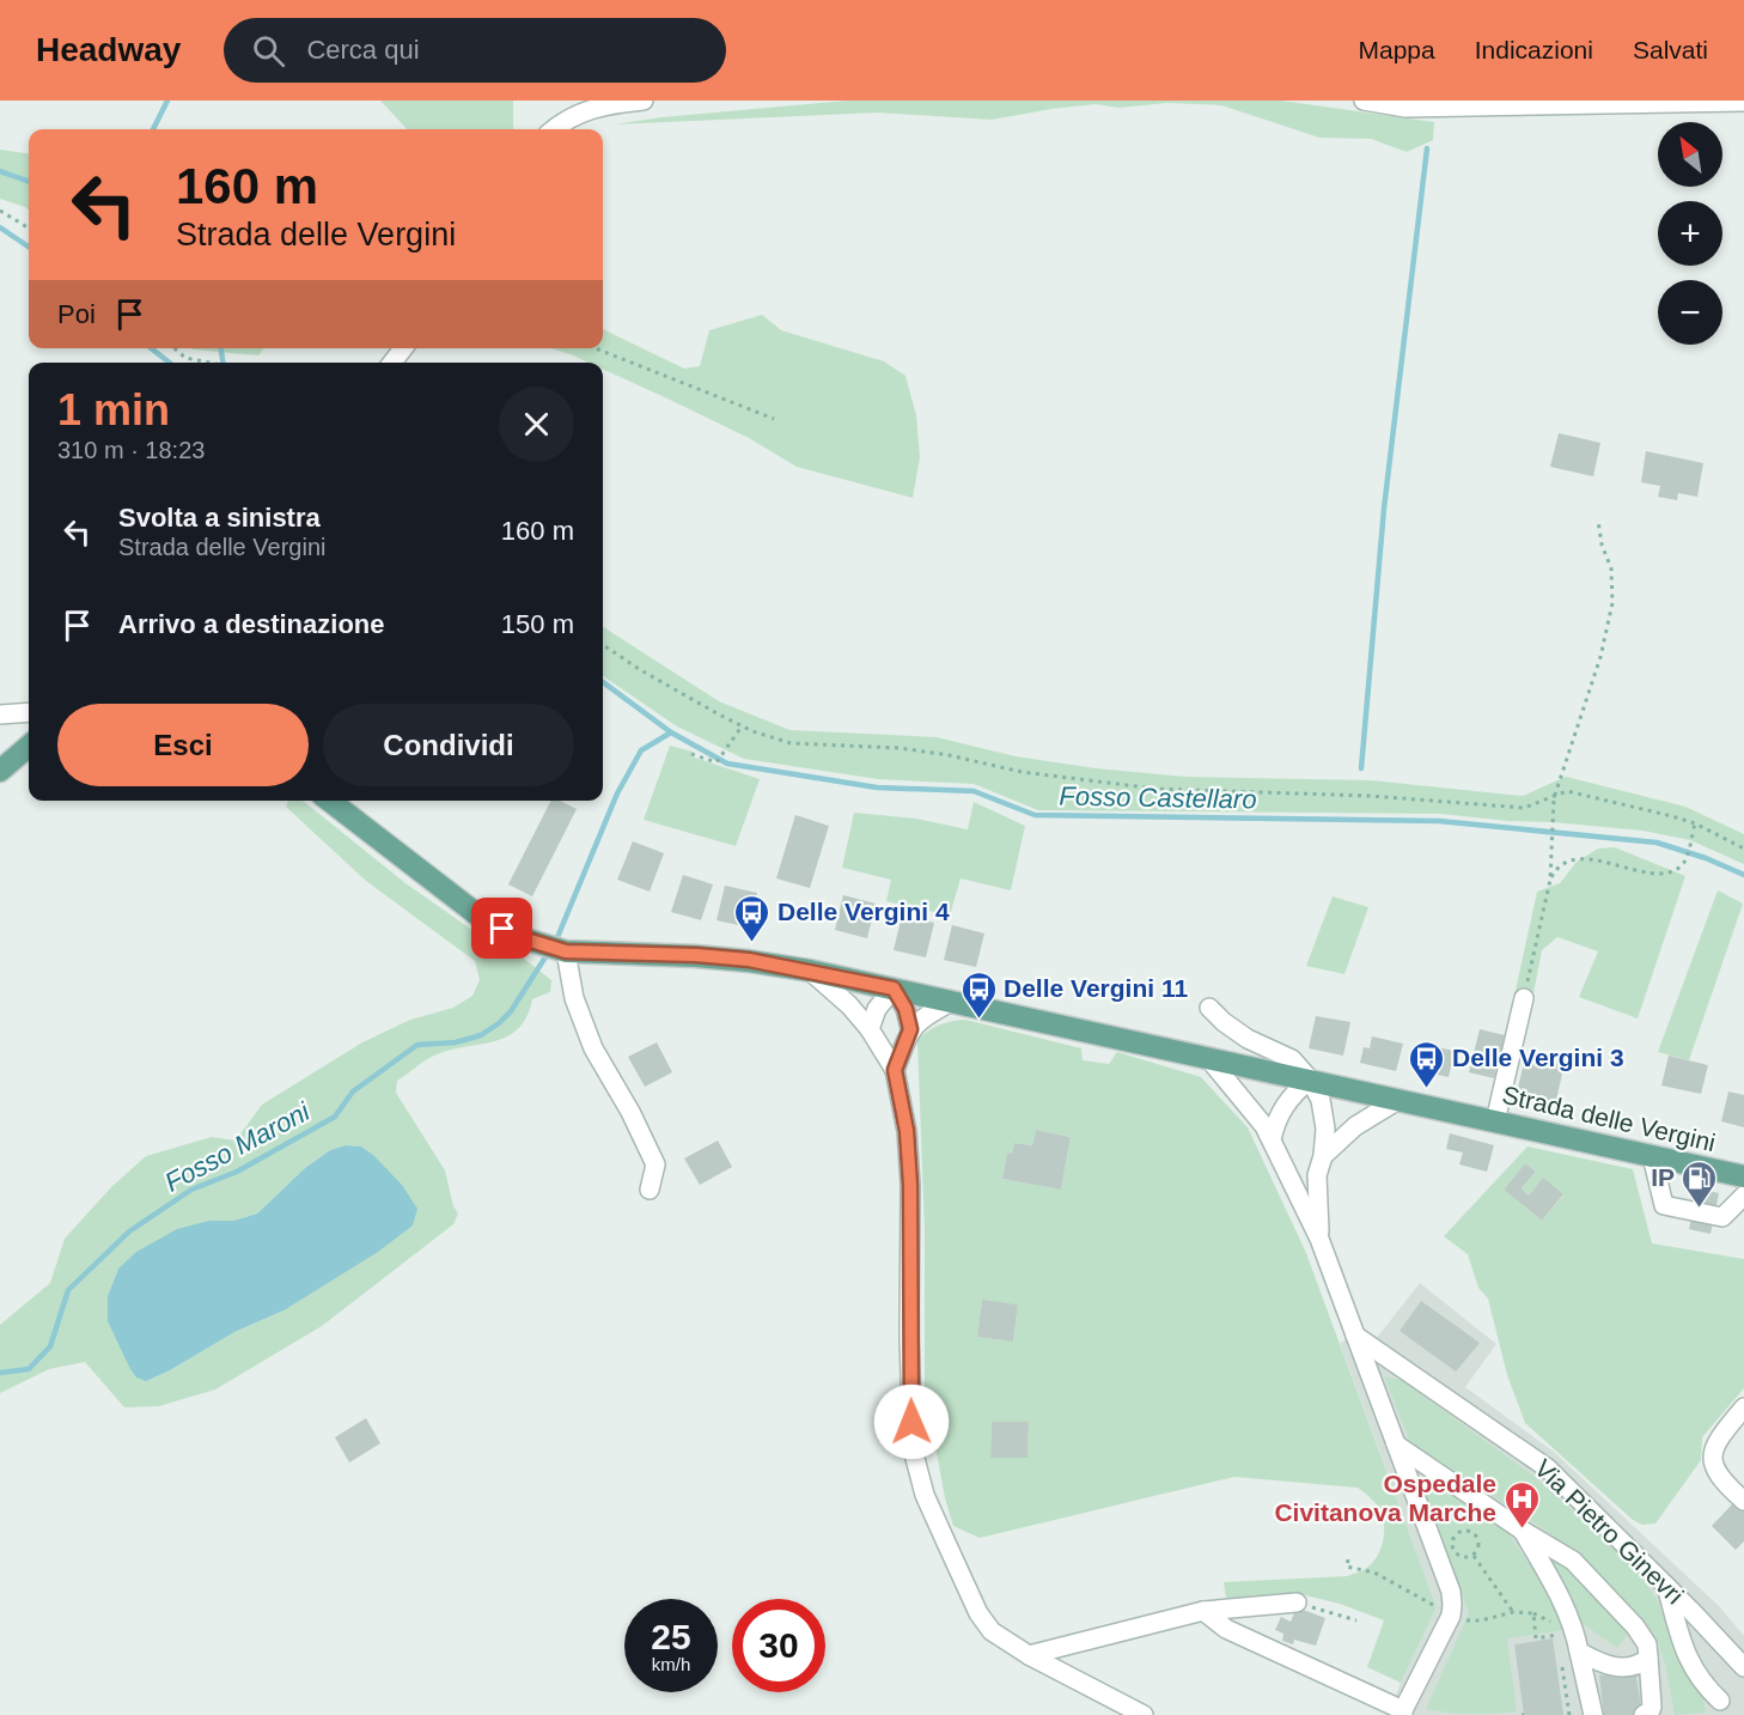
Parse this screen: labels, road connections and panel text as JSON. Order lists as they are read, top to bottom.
{
  "streets": {
    "main road": ["Strada delle Vergini"],
    "street": ["Via Pietro Ginevri"]
  },
  "water": ["Fosso Castellaro", "Fosso Maroni"],
  "places": {
    "bus stop": ["Delle Vergini 4", "Delle Vergini 11", "Delle Vergini 3"],
    "fuel station": ["IP"],
    "hospital": ["Ospedale Civitanova Marche"]
  },
  "north": "top left",
  "page": {
    "header": "Headway",
    "search": "Cerca qui",
    "nav": ["Mappa", "Indicazioni", "Salvati"],
    "map_buttons": ["+", "−"],
    "turn": ["160 m", "Strada delle Vergini"],
    "then": "Poi",
    "heading": ["1 min", "310 m · 18:23"],
    "list": [
      {
        "name": "Svolta a sinistra",
        "note": "Strada delle Vergini",
        "value": "160 m"
      },
      {
        "name": "Arrivo a destinazione",
        "value": "150 m"
      }
    ],
    "buttons": ["Esci", "Condividi"],
    "speed": "25 km/h",
    "limit": "30"
  }
}
